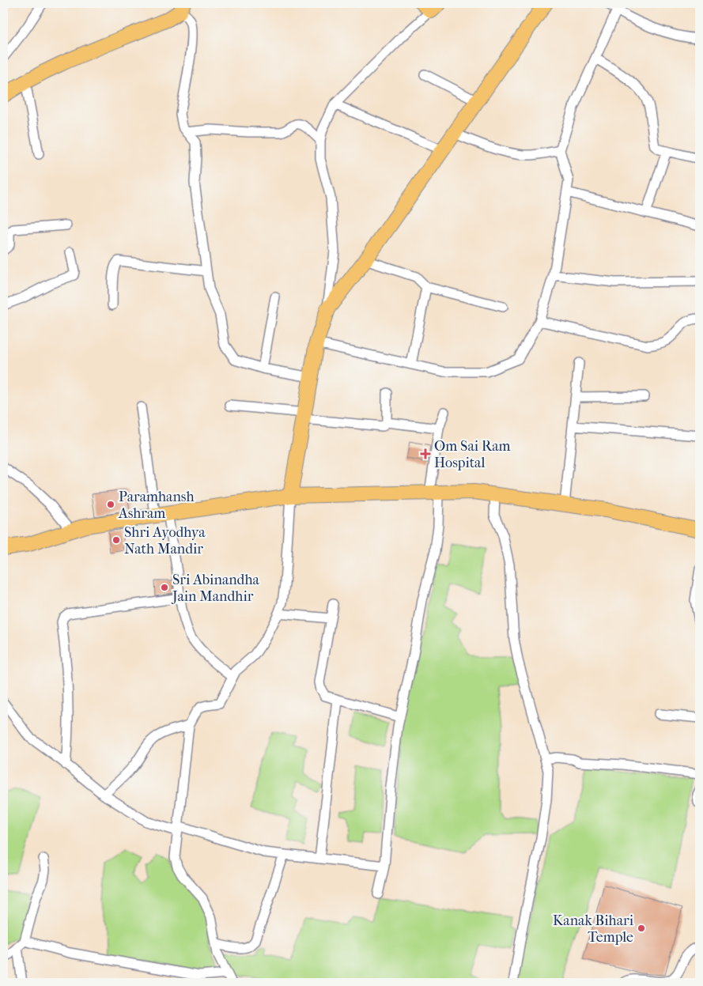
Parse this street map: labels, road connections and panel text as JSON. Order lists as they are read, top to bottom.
{
  "places": {
    "health": ["Om Sai Ram Hospital"],
    "other": [
      "Paramhansh Ashram",
      "Shri Ayodhya Nath Mandir",
      "Sri Abinandha Jain Mandhir",
      "Kanak Bihari Temple"
    ]
  }
}
